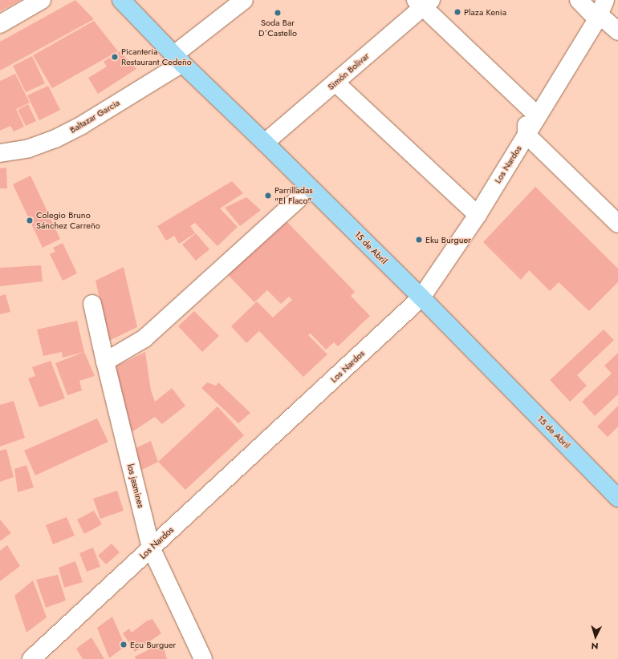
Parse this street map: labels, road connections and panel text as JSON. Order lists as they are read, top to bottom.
{
  "streets": {
    "main road": ["15 de Abril"],
    "street": [
      "Simón Bolivar",
      "Baltazar Garcia",
      "Los Nardos",
      "los jasmines"
    ]
  },
  "crossings": [
    ["Simón Bolivar", "15 de Abril"],
    ["Baltazar Garcia", "15 de Abril"],
    ["Los Nardos", "15 de Abril"],
    ["Los Nardos", "los jasmines"]
  ],
  "places": [
    "Plaza Kenia",
    "Soda Bar D´Castello",
    "Picanteria Restaurant Cedeño",
    "Parrilladas \"El Flaco\"",
    "Colegio Bruno Sánchez Carreño",
    "Eku Burguer",
    "Ecu Burguer"
  ],
  "north": "bottom"
}
